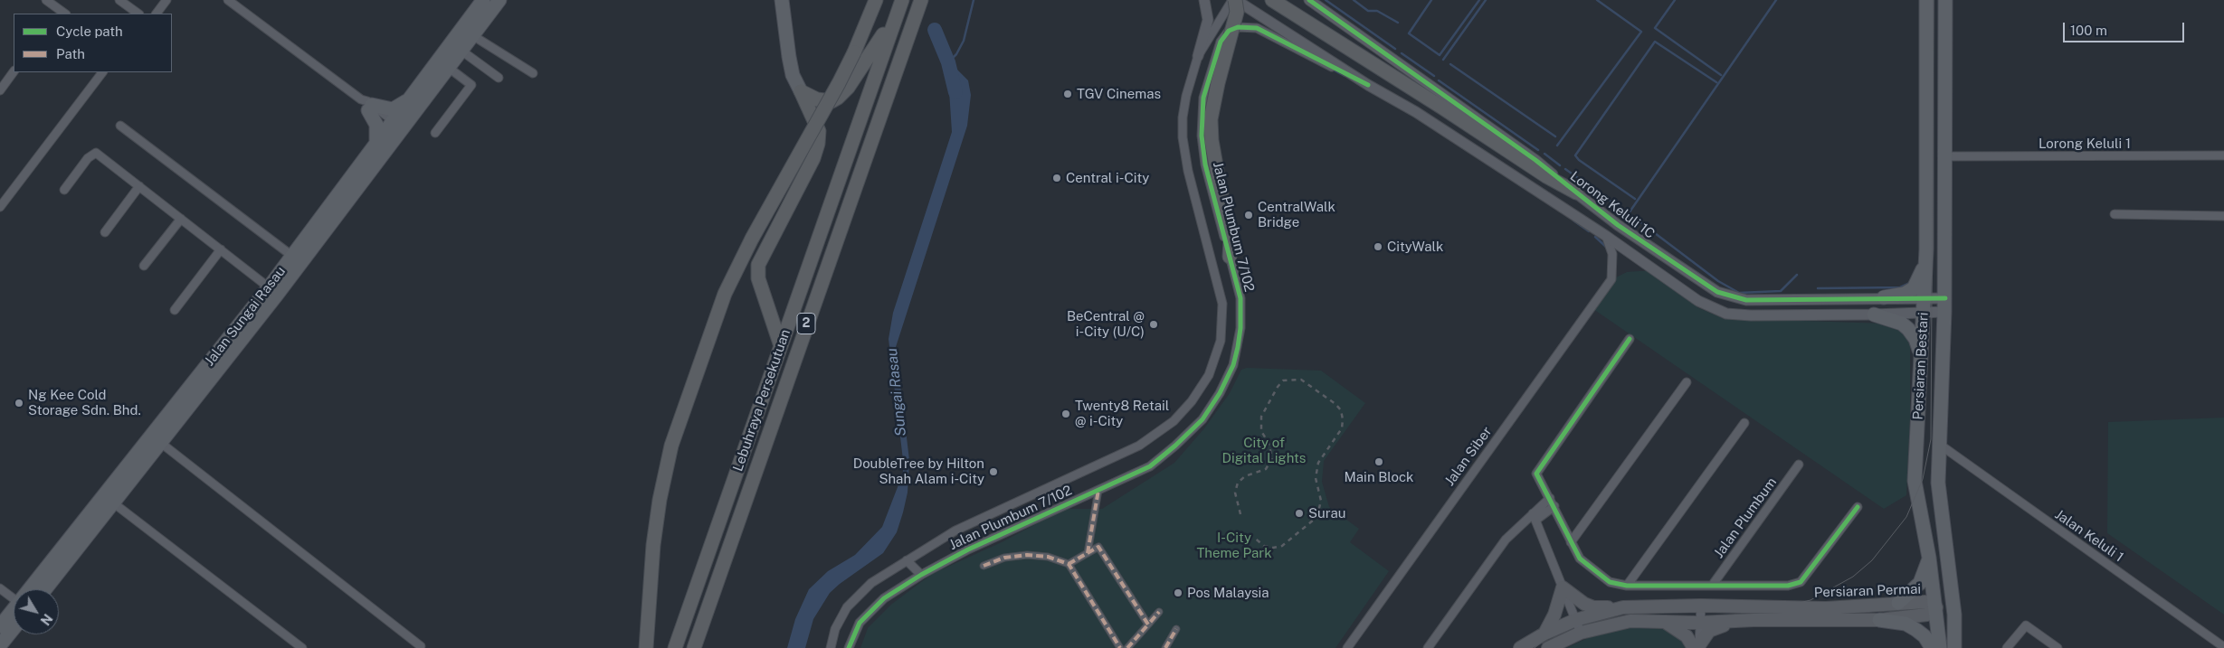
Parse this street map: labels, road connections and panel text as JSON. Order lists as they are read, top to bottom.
{
  "streets": {
    "highway": ["2", "Lebuhraya Persekutuan"],
    "main road": ["Jalan Sungai Rasau", "Persiaran Bestari", "Persiaran Permai"],
    "street": [
      "Lorong Keluli 1",
      "Lorong Keluli 1C",
      "Jalan Plumbum 7/102",
      "Jalan Siber",
      "Jalan Plumbum",
      "Jalan Keluli 1"
    ]
  },
  "crossings": [
    ["Lorong Keluli 1", "Persiaran Bestari"],
    ["Lorong Keluli 1C", "Jalan Plumbum 7/102"],
    ["Lorong Keluli 1C", "Persiaran Bestari"],
    ["Lorong Keluli 1C", "Jalan Siber"],
    ["Persiaran Bestari", "Jalan Keluli 1"],
    ["Persiaran Bestari", "Persiaran Permai"]
  ],
  "water": ["Sungai Rasau"],
  "parks": ["City of Digital Lights", "I-City Theme Park"],
  "places": [
    "TGV Cinemas",
    "Central i-City",
    "CentralWalk Bridge",
    "CityWalk",
    "BeCentral @ i-City (U/C)",
    "Ng Kee Cold Storage Sdn. Bhd.",
    "Twenty8 Retail @ i-City",
    "Main Block",
    "DoubleTree by Hilton Shah Alam i-City",
    "Surau",
    "Pos Malaysia"
  ],
  "legend": ["Cycle path", "Path"],
  "scale_bar": "100 m",
  "north": "bottom right"
}
